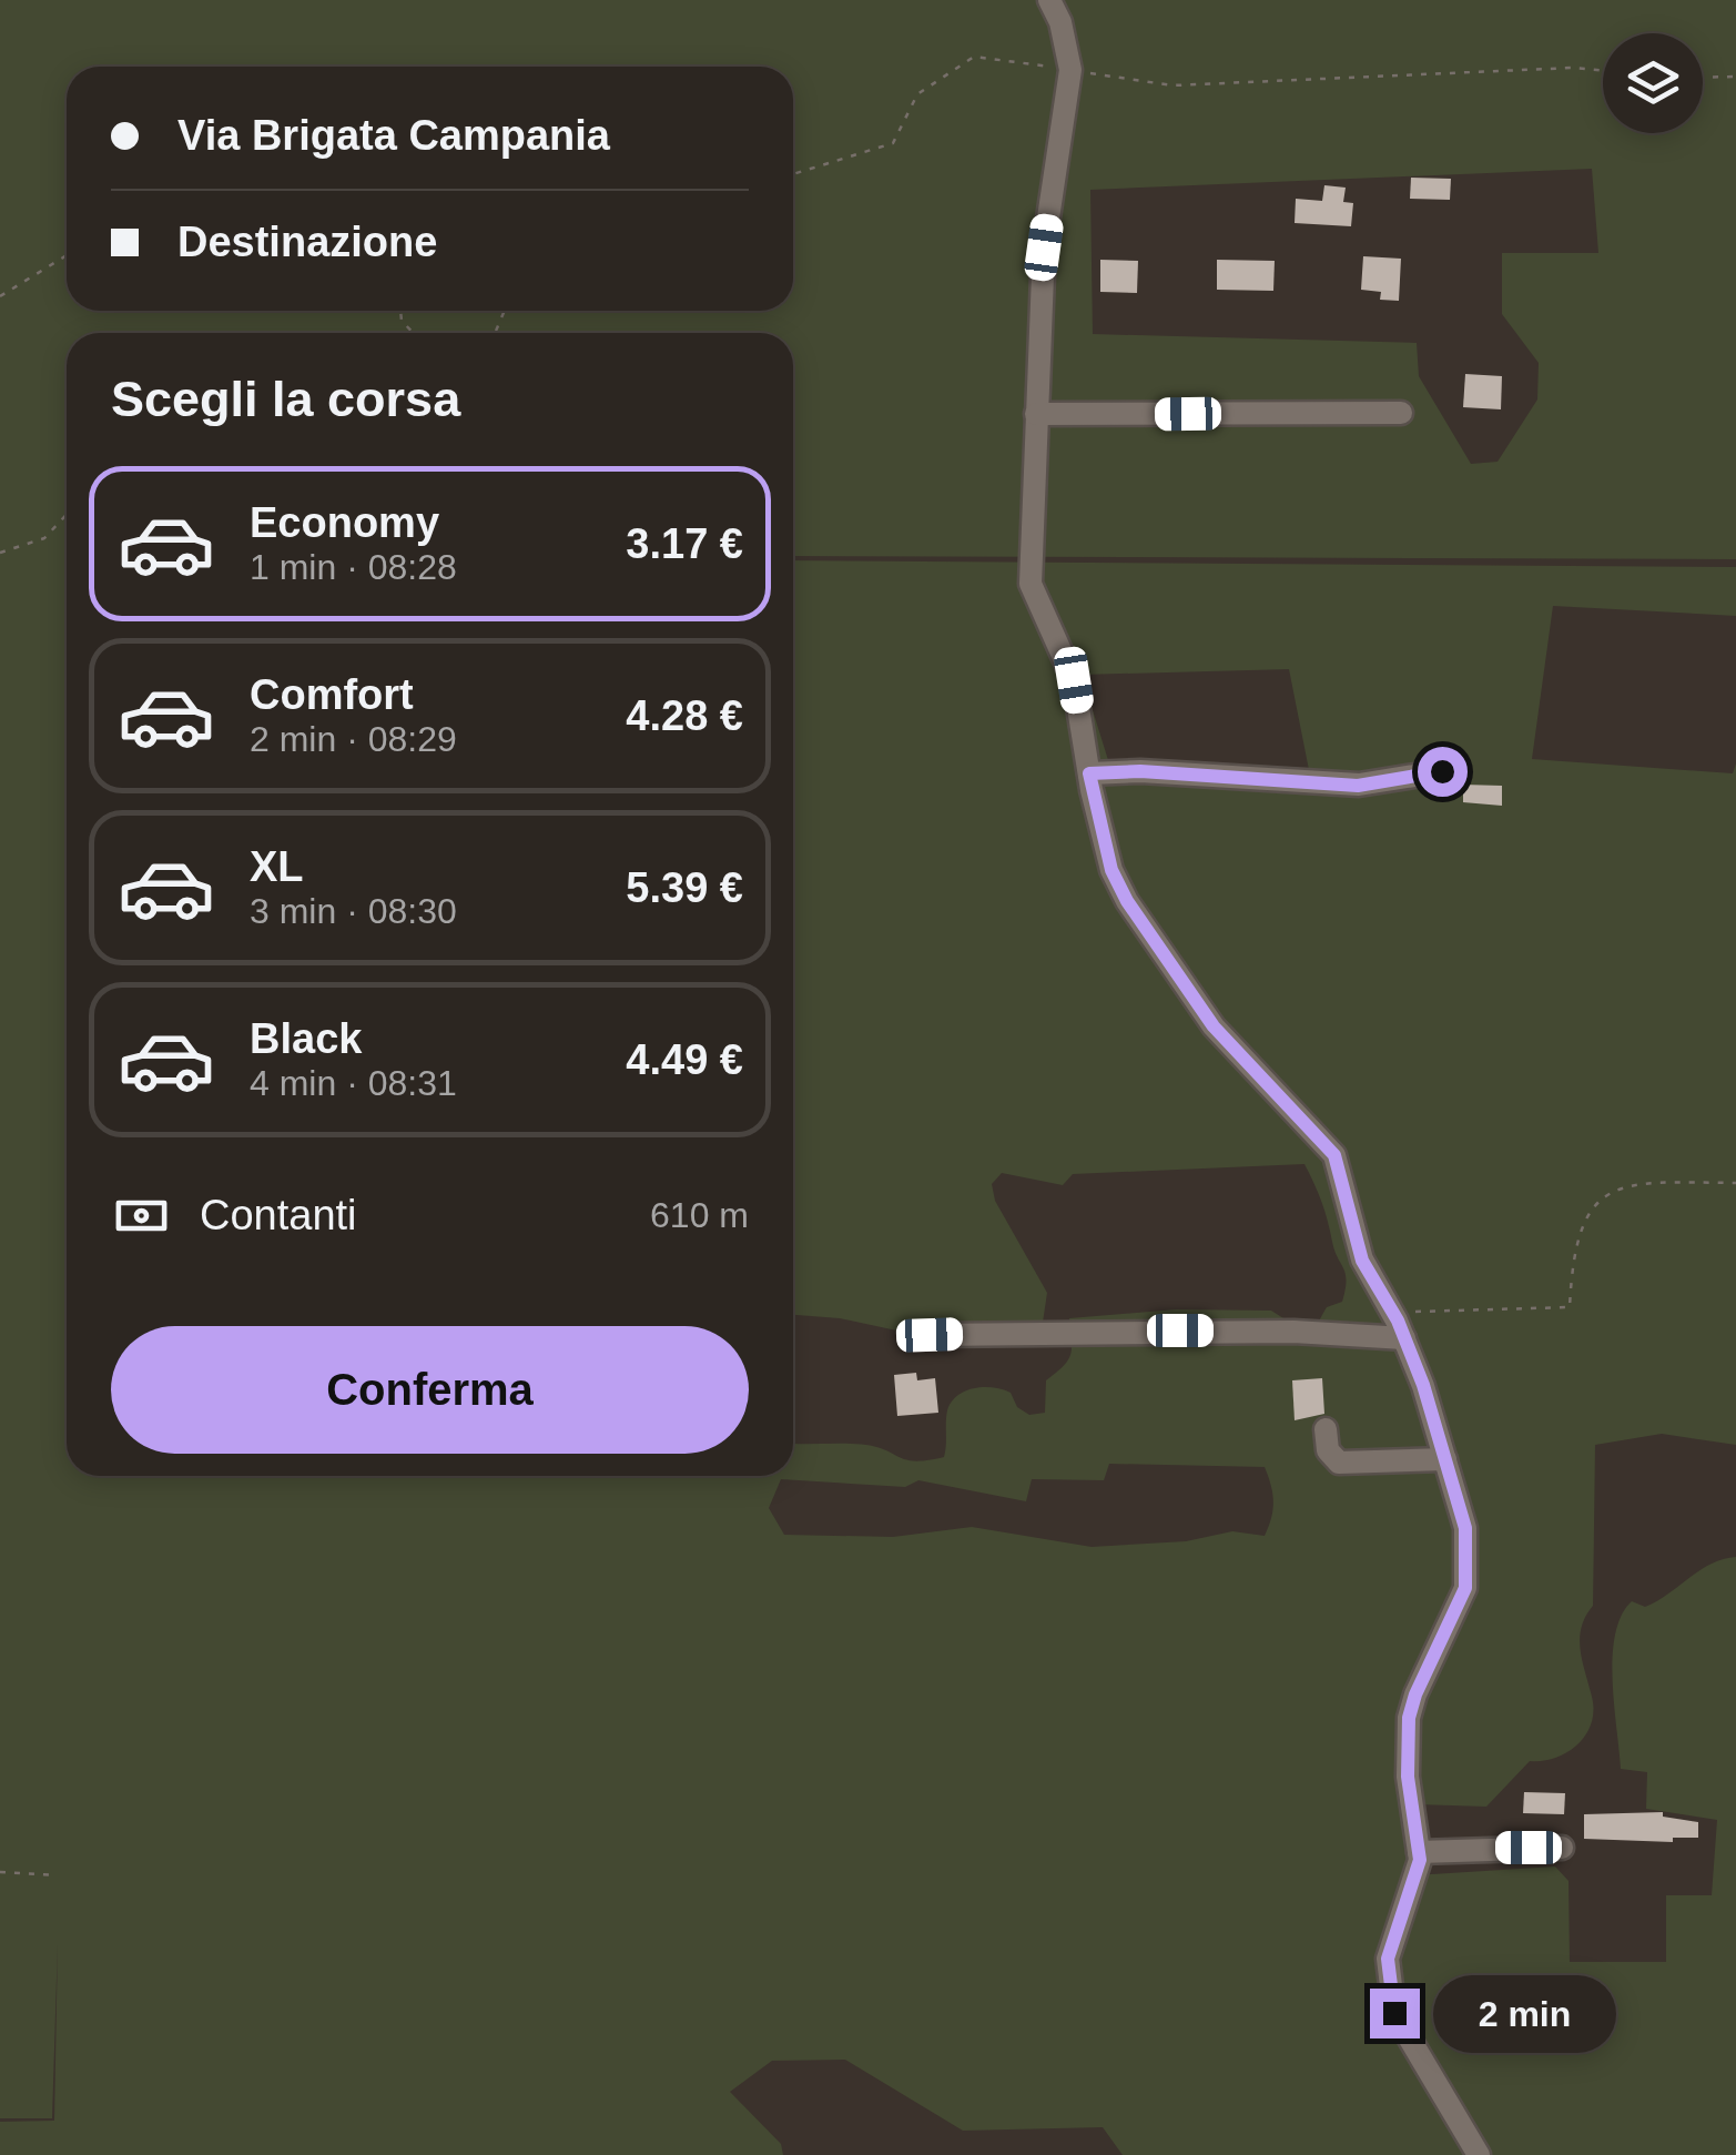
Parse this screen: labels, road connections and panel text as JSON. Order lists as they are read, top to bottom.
{
  "page": {
    "banner": ["Via Brigata Campania", "Destinazione"],
    "heading": "Scegli la corsa",
    "list": [
      {
        "name": "Economy",
        "note": "1 min · 08:28",
        "value": "3.17 €"
      },
      {
        "name": "Comfort",
        "note": "2 min · 08:29",
        "value": "4.28 €"
      },
      {
        "name": "XL",
        "note": "3 min · 08:30",
        "value": "5.39 €"
      },
      {
        "name": "Black",
        "note": "4 min · 08:31",
        "value": "4.49 €"
      }
    ],
    "pay": ["Contanti", "610 m"],
    "buttons": "Conferma",
    "bubble": "2 min"
  }
}
